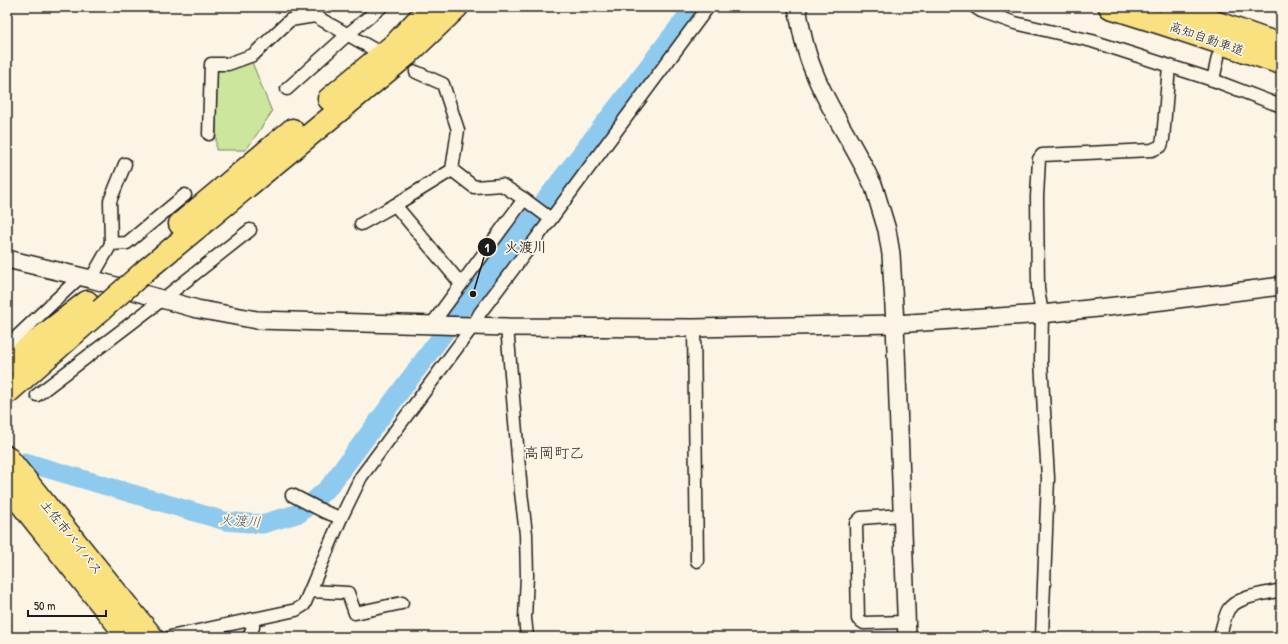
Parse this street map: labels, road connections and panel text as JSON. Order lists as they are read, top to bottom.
{
  "streets": {
    "highway": ["高知自動車道", "土佐市バイパス"]
  },
  "districts": ["高岡町乙"],
  "water": ["火渡川"],
  "places": ["火渡川"],
  "scale_bar": "50 m"
}
